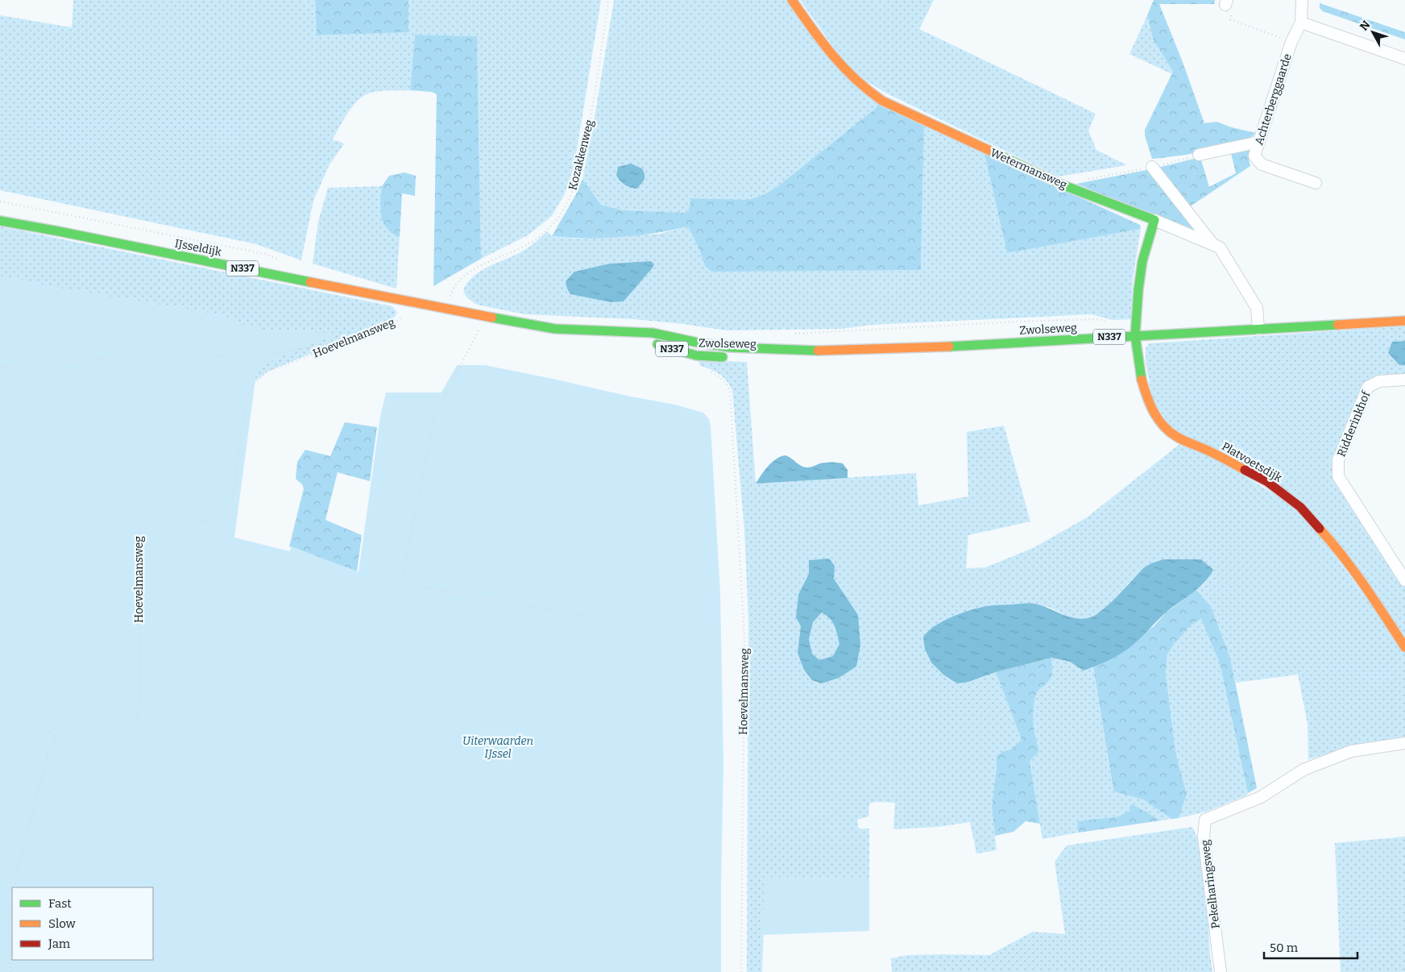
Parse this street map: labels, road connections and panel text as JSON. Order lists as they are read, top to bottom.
{
  "streets": {
    "main road": [
      "Wetermansweg",
      "IJsseldijk",
      "N337",
      "Zwolseweg",
      "Platvoetsdijk"
    ],
    "street": ["Achterberggaarde", "Ridderinkhof", "Pekelharingsweg"],
    "path": ["Kozakkenweg", "Hoevelmansweg"]
  },
  "crossings": [
    ["Wetermansweg", "Zwolseweg"],
    ["Wetermansweg", "Platvoetsdijk"],
    ["IJsseldijk", "Zwolseweg"],
    ["IJsseldijk", "Hoevelmansweg"],
    ["Zwolseweg", "Platvoetsdijk"]
  ],
  "parks": ["Uiterwaarden IJssel"],
  "legend": ["Fast", "Slow", "Jam"],
  "scale_bar": "50 m",
  "north": "top left"
}
